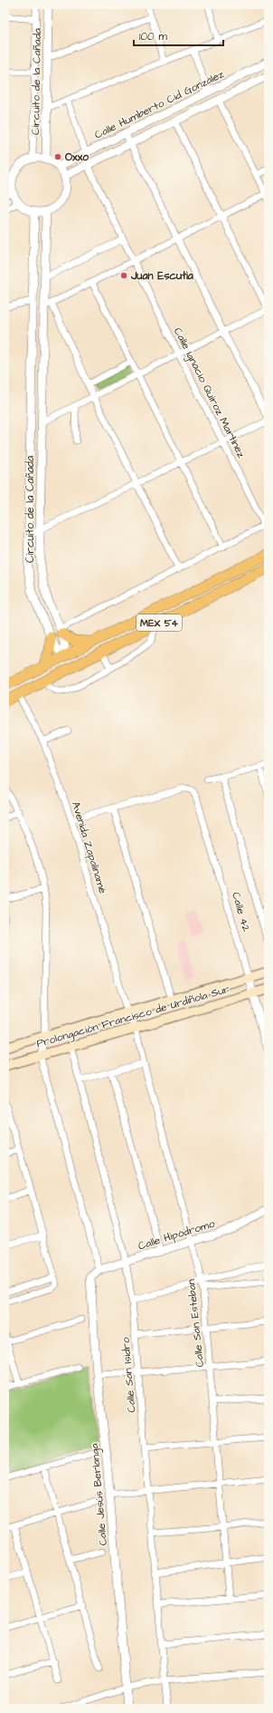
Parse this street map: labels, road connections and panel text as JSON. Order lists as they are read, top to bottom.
{
  "streets": {
    "main road": ["MEX 54", "Prolongación Francisco de Urdiñola Sur"],
    "street": [
      "Circuito de la Cañada",
      "Calle Humberto Cid González",
      "Calle Ignacio Quiroz Martínez",
      "Avenida Zapalinamé",
      "Calle 42",
      "Calle Hipódromo",
      "Calle San Esteban",
      "Calle San Isidro",
      "Calle Jesús Berlanga"
    ]
  },
  "crossings": [
    ["Circuito de la Cañada", "Calle Humberto Cid González"],
    ["Circuito de la Cañada", "MEX 54"],
    ["MEX 54", "Avenida Zapalinamé"],
    ["Avenida Zapalinamé", "Prolongación Francisco de Urdiñola Sur"],
    ["Avenida Zapalinamé", "Calle San Esteban"],
    ["Calle 42", "Prolongación Francisco de Urdiñola Sur"],
    ["Prolongación Francisco de Urdiñola Sur", "Calle San Esteban"],
    ["Prolongación Francisco de Urdiñola Sur", "Calle San Isidro"],
    ["Calle Hipódromo", "Calle San Esteban"],
    ["Calle Hipódromo", "Calle San Isidro"],
    ["Calle Hipódromo", "Calle Jesús Berlanga"]
  ],
  "places": ["Oxxo", "Juan Escutia"],
  "scale_bar": "100 m"
}
